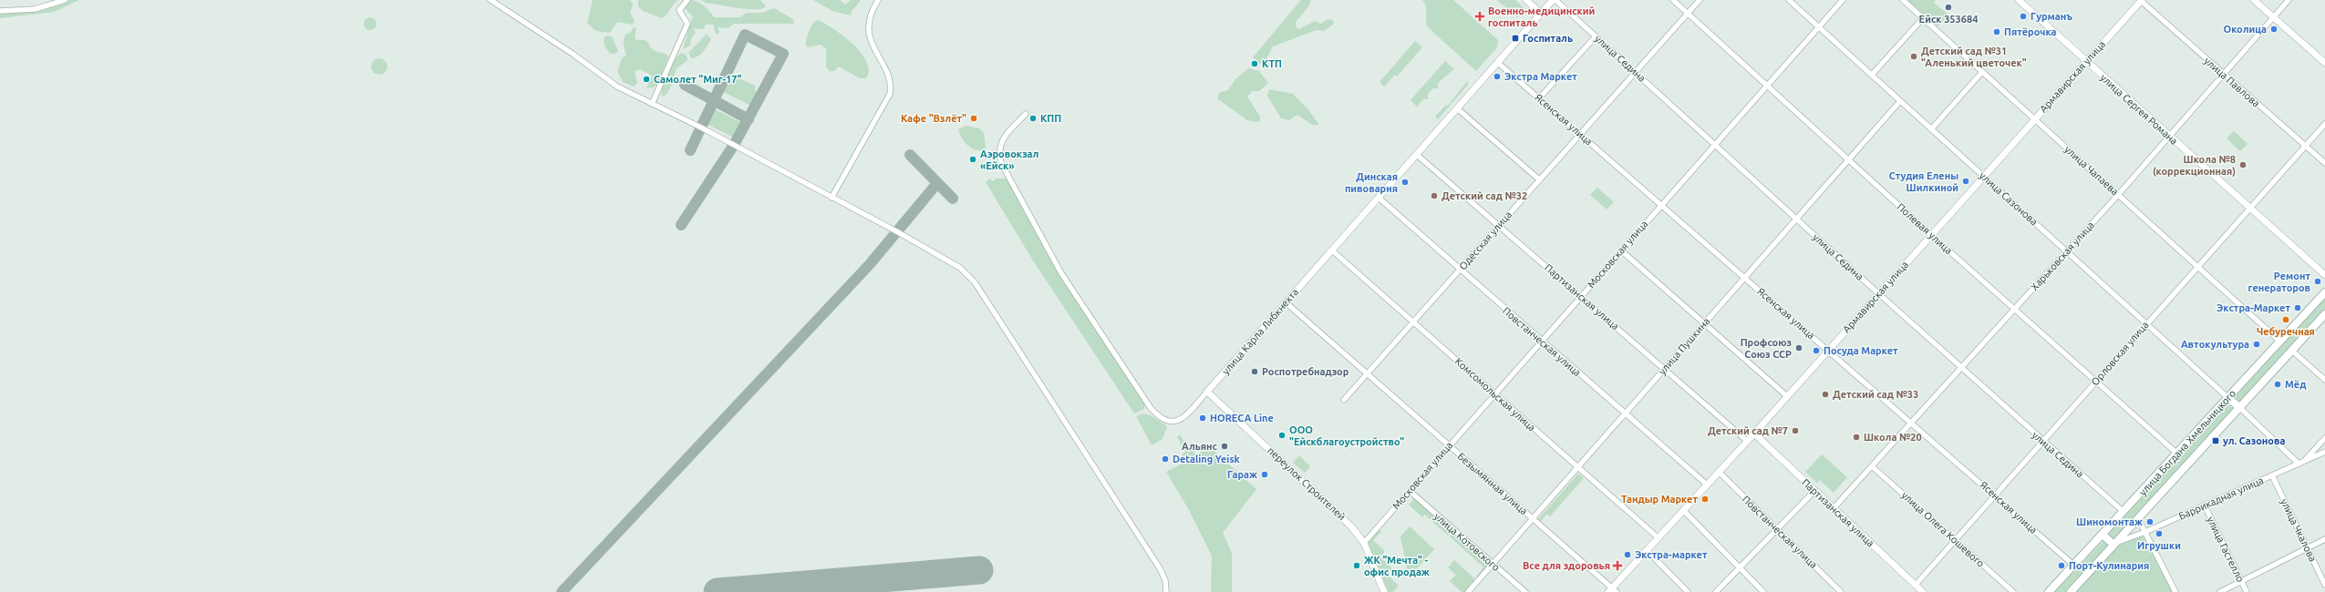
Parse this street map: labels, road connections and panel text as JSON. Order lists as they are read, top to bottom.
{
  "streets": {
    "main road": ["улица Богдана Хмельницкого"],
    "street": [
      "улица Седина",
      "Армавирская улица",
      "улица Павлова",
      "улица Сергея Романа",
      "Ясенская улица",
      "улица Чапаева",
      "улица Сазонова",
      "Полевая улица",
      "Одесская улица",
      "Московская улица",
      "Харьковская улица",
      "Партизанская улица",
      "улица Карла Либкнехта",
      "Повстанческая улица",
      "улица Пушкина",
      "Орловская улица",
      "Комсомольская улица",
      "переулок Строителей",
      "Безымянная улица",
      "Баррикадная улица",
      "улица Олега Кошевого",
      "улица Чкалова",
      "улица Котовского",
      "улица Гастелло"
    ]
  },
  "crossings": [
    ["улица Седина", "Армавирская улица"],
    ["улица Седина", "Одесская улица"],
    ["улица Седина", "Московская улица"],
    ["улица Седина", "Харьковская улица"],
    ["улица Седина", "улица Карла Либкнехта"],
    ["улица Седина", "улица Пушкина"],
    ["улица Седина", "Орловская улица"],
    ["улица Седина", "улица Богдана Хмельницкого"],
    ["Армавирская улица", "улица Павлова"],
    ["Армавирская улица", "улица Сергея Романа"],
    ["Армавирская улица", "Ясенская улица"],
    ["Армавирская улица", "улица Чапаева"],
    ["Армавирская улица", "улица Сазонова"],
    ["Армавирская улица", "Полевая улица"],
    ["Армавирская улица", "Партизанская улица"],
    ["Армавирская улица", "Повстанческая улица"],
    ["Армавирская улица", "Комсомольская улица"],
    ["Армавирская улица", "Безымянная улица"],
    ["улица Павлова", "Харьковская улица"],
    ["улица Павлова", "Орловская улица"],
    ["улица Сергея Романа", "Харьковская улица"],
    ["улица Сергея Романа", "Орловская улица"],
    ["Ясенская улица", "Одесская улица"],
    ["Ясенская улица", "Московская улица"],
    ["Ясенская улица", "Харьковская улица"],
    ["Ясенская улица", "улица Карла Либкнехта"],
    ["Ясенская улица", "улица Пушкина"],
    ["Ясенская улица", "Орловская улица"],
    ["Ясенская улица", "улица Богдана Хмельницкого"],
    ["улица Чапаева", "Харьковская улица"],
    ["улица Чапаева", "Орловская улица"],
    ["улица Чапаева", "улица Богдана Хмельницкого"],
    ["улица Сазонова", "Московская улица"],
    ["улица Сазонова", "Харьковская улица"],
    ["улица Сазонова", "улица Пушкина"],
    ["улица Сазонова", "Орловская улица"],
    ["улица Сазонова", "улица Богдана Хмельницкого"],
    ["Полевая улица", "Одесская улица"],
    ["Полевая улица", "Московская улица"],
    ["Полевая улица", "Харьковская улица"],
    ["Полевая улица", "улица Пушкина"],
    ["Полевая улица", "Орловская улица"],
    ["Полевая улица", "улица Богдана Хмельницкого"],
    ["Одесская улица", "Партизанская улица"],
    ["Одесская улица", "Повстанческая улица"],
    ["Одесская улица", "Комсомольская улица"],
    ["Одесская улица", "Безымянная улица"],
    ["Московская улица", "Партизанская улица"],
    ["Московская улица", "Повстанческая улица"],
    ["Московская улица", "Комсомольская улица"],
    ["Московская улица", "переулок Строителей"],
    ["Московская улица", "Безымянная улица"],
    ["Московская улица", "улица Котовского"],
    ["Харьковская улица", "Партизанская улица"],
    ["Харьковская улица", "улица Олега Кошевого"],
    ["Партизанская улица", "улица Карла Либкнехта"],
    ["Партизанская улица", "улица Пушкина"],
    ["Партизанская улица", "Орловская улица"],
    ["улица Карла Либкнехта", "Повстанческая улица"],
    ["улица Карла Либкнехта", "Комсомольская улица"],
    ["улица Карла Либкнехта", "переулок Строителей"],
    ["улица Карла Либкнехта", "Безымянная улица"],
    ["Повстанческая улица", "улица Пушкина"],
    ["улица Пушкина", "Комсомольская улица"],
    ["улица Пушкина", "Безымянная улица"],
    ["улица Пушкина", "улица Котовского"],
    ["Орловская улица", "улица Олега Кошевого"],
    ["улица Богдана Хмельницкого", "Баррикадная улица"],
    ["Баррикадная улица", "улица Чкалова"],
    ["Баррикадная улица", "улица Гастелло"]
  ],
  "places": {
    "other": [
      "Ейск 353684",
      "Гурманъ",
      "Околица",
      "Пятёрочка",
      "Детский сад №31 \"Аленький цветочек\"",
      "КТП",
      "Экстра Маркет",
      "Самолет \"Миг-17\"",
      "Кафе \"Взлёт\"",
      "КПП",
      "Аэровокзал «Ейск»",
      "Школа №8 (коррекционная)",
      "Студия Елены Шилкиной",
      "Динская пивоварня",
      "Детский сад №32",
      "Ремонт генераторов",
      "Экстра-Маркет",
      "Чебуречная",
      "Автокультура",
      "Профсоюз Союз ССР",
      "Посуда Маркет",
      "Роспотребнадзор",
      "Мёд",
      "Детский сад №33",
      "HORECA Line",
      "Детский сад №7",
      "ООО \"Ейскблагоустройство\"",
      "Школа №20",
      "Альянс",
      "Detaling Yeisk",
      "Гараж",
      "Тандыр Маркет",
      "Шиномонтаж",
      "Игрушки",
      "Экстра-маркет",
      "ЖК \"Мечта\" - офис продаж",
      "Порт-Кулинария"
    ],
    "health": ["Военно-медицинский госпиталь", "Все для здоровья"],
    "transit": ["Госпиталь", "ул. Сазонова"]
  }
}
